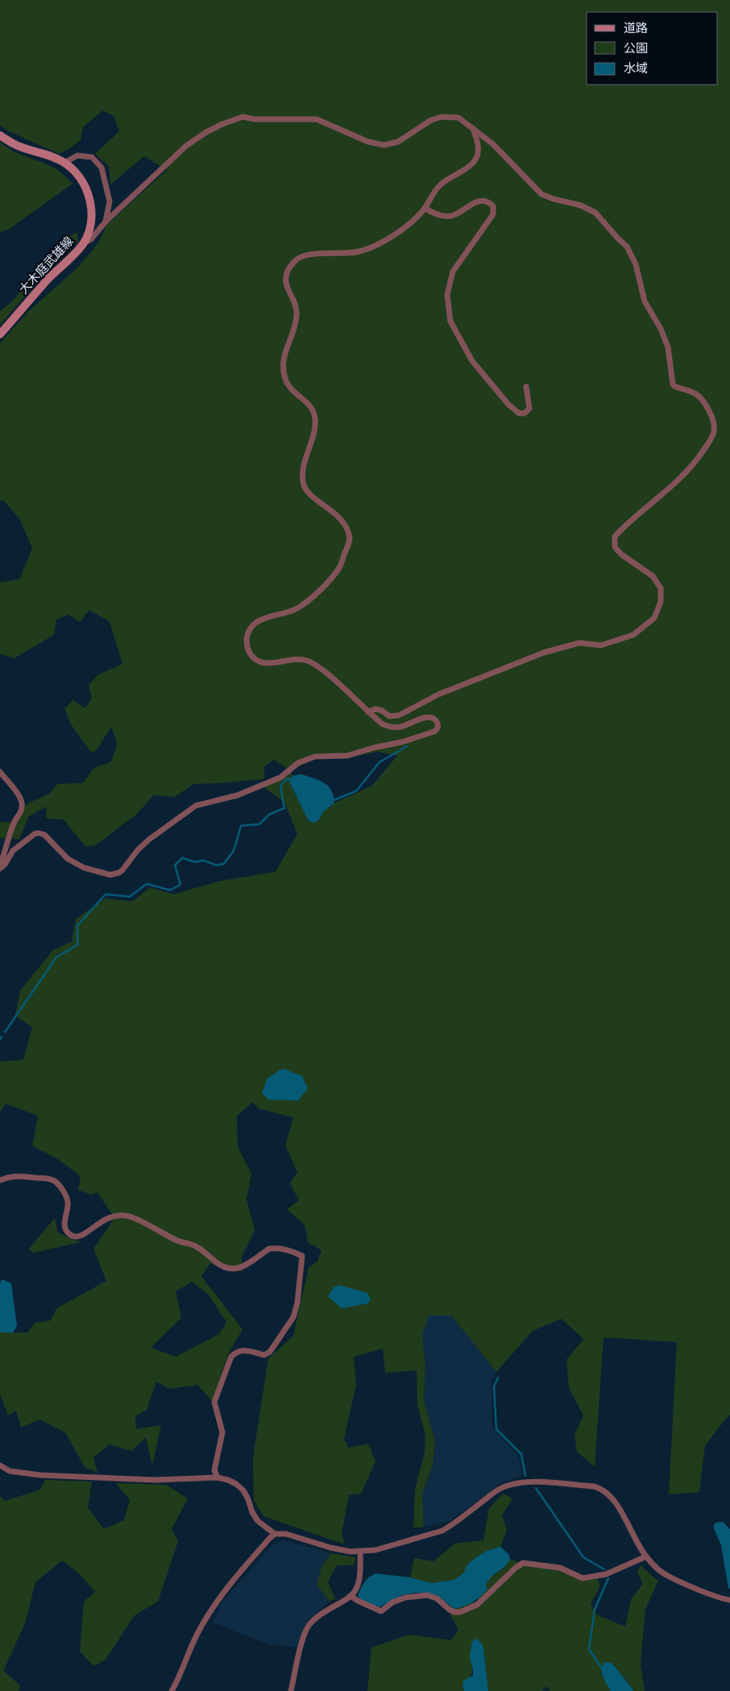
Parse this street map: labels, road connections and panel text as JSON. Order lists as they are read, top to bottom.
{
  "streets": {
    "main road": ["大木庭武雄線"]
  },
  "legend": ["道路", "公園", "水域"]
}
